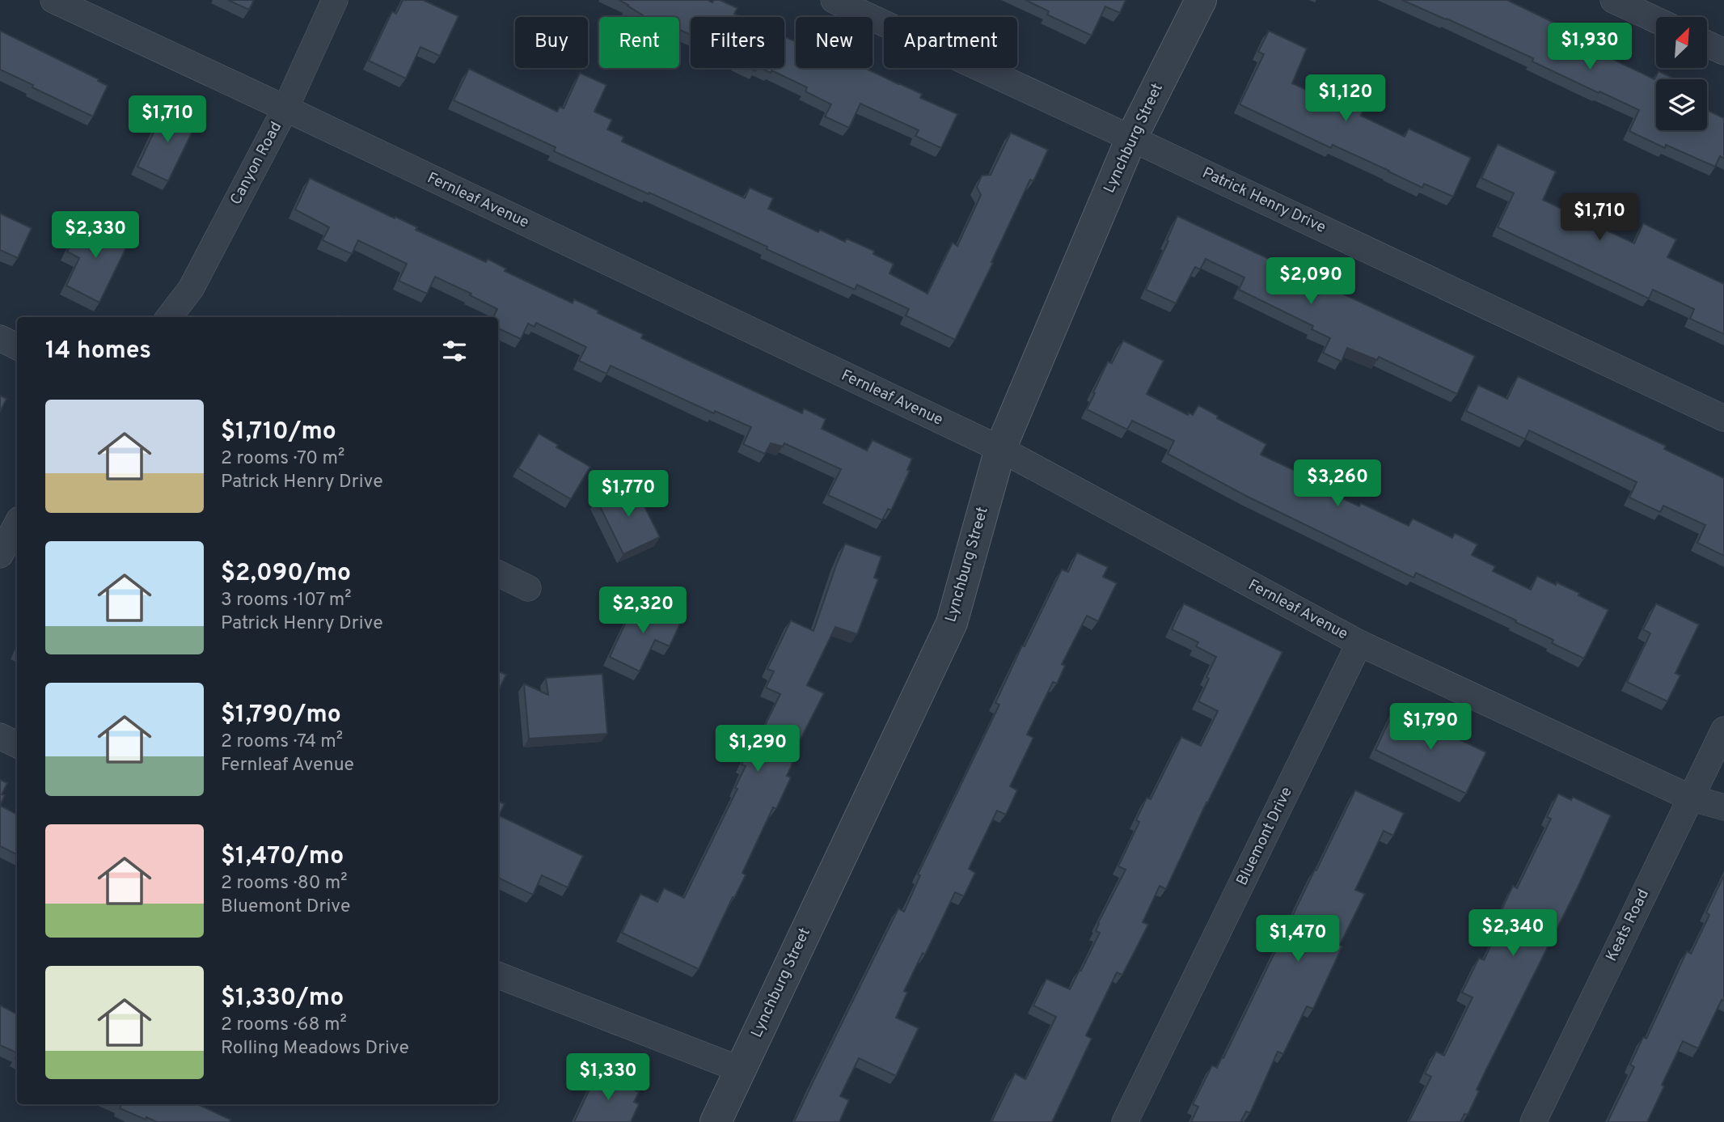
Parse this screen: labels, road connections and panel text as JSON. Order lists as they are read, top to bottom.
{
  "streets": {
    "street": [
      "Lynchburg Street",
      "Canyon Road",
      "Fernleaf Avenue",
      "Patrick Henry Drive",
      "Bluemont Drive",
      "Keats Road"
    ]
  },
  "crossings": [
    ["Lynchburg Street", "Fernleaf Avenue"],
    ["Lynchburg Street", "Patrick Henry Drive"],
    ["Canyon Road", "Fernleaf Avenue"],
    ["Fernleaf Avenue", "Bluemont Drive"],
    ["Fernleaf Avenue", "Keats Road"]
  ],
  "north": "top right",
  "page": {
    "chip": [
      "Buy",
      "Rent",
      "Filters",
      "New",
      "Apartment"
    ],
    "price": [
      "$1,930",
      "$1,120",
      "$1,710",
      "$1,710",
      "$2,330",
      "$2,090",
      "$3,260",
      "$1,770",
      "$2,320",
      "$1,790",
      "$1,290",
      "$2,340",
      "$1,470",
      "$1,330"
    ],
    "heading": "14 homes",
    "list": [
      {
        "name": "$1,710/mo",
        "note": "2 rooms · 70 m² · Patrick Henry Drive"
      },
      {
        "name": "$2,090/mo",
        "note": "3 rooms · 107 m² · Patrick Henry Drive"
      },
      {
        "name": "$1,790/mo",
        "note": "2 rooms · 74 m² · Fernleaf Avenue"
      },
      {
        "name": "$1,470/mo",
        "note": "2 rooms · 80 m² · Bluemont Drive"
      },
      {
        "name": "$1,330/mo",
        "note": "2 rooms · 68 m² · Rolling Meadows Drive"
      }
    ]
  }
}
